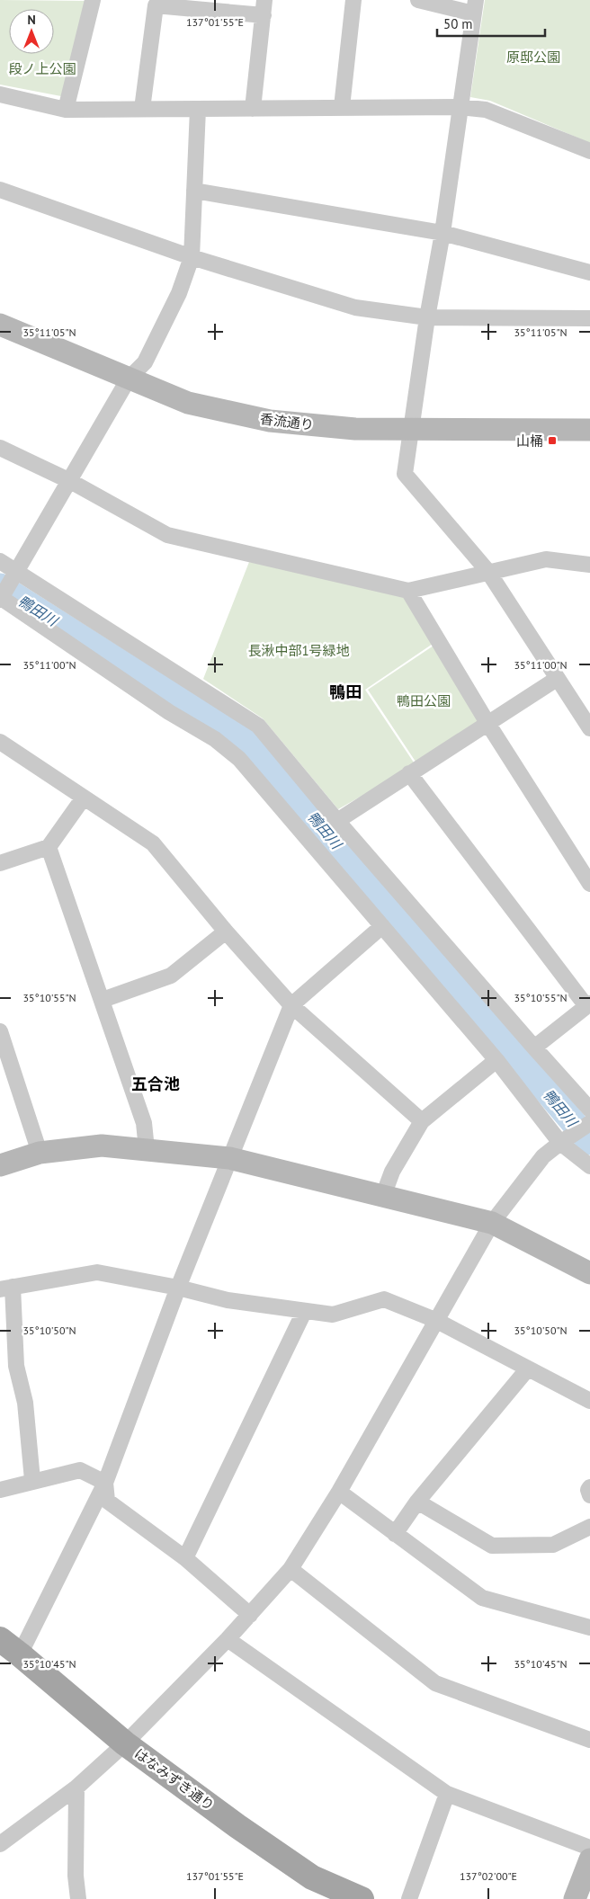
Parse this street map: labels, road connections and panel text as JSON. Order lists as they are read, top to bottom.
{
  "streets": {
    "main road": ["はなみずき通り"],
    "street": ["香流通り"]
  },
  "districts": ["鴨田", "五合池"],
  "water": ["鴨田川"],
  "parks": [
    "原邸公園",
    "段ノ上公園",
    "長湫中部1号緑地",
    "鴨田公園"
  ],
  "places": {
    "transit": ["山桶"]
  },
  "scale_bar": "50 m",
  "north": "top",
  "coordinates": [
    "137°01'55\"E",
    "35°11'05\"N",
    "35°11'00\"N",
    "35°10'55\"N",
    "35°10'50\"N",
    "35°10'45\"N",
    "137°02'00\"E"
  ]
}
